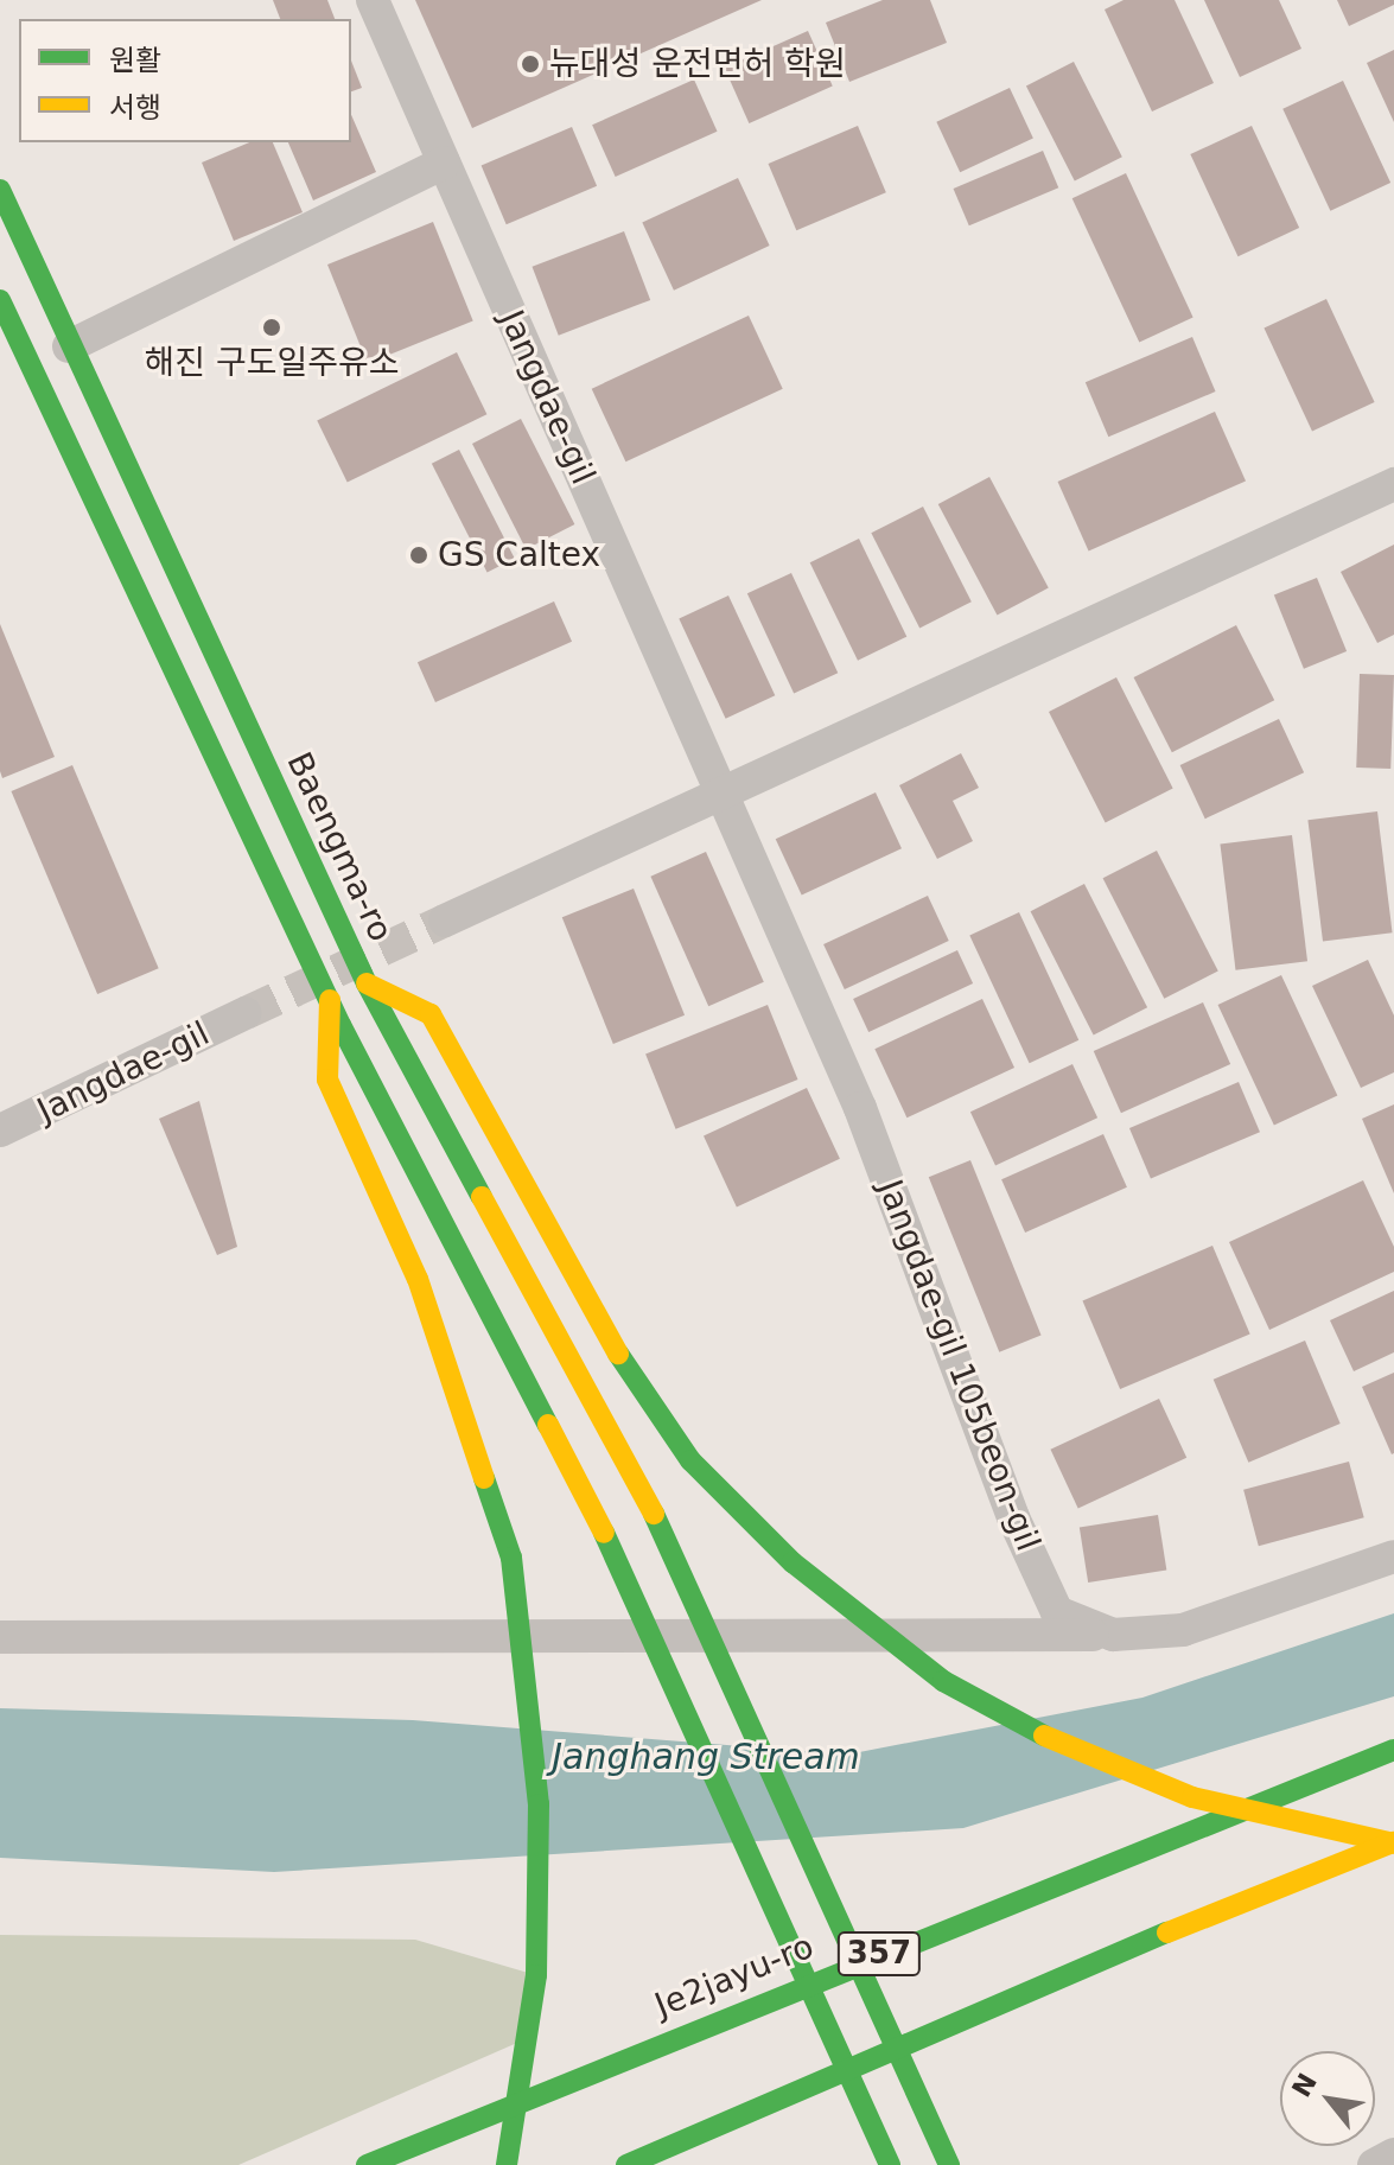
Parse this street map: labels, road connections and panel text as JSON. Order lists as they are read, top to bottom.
{
  "streets": {
    "main road": ["Baengma-ro", "357", "Je2jayu-ro"],
    "street": ["Jangdae-gil", "Jangdae-gil 105beon-gil"]
  },
  "crossings": [
    ["Jangdae-gil", "Jangdae-gil 105beon-gil"]
  ],
  "water": ["Janghang Stream"],
  "places": ["뉴대성 운전면허 학원", "해진 구도일주유소", "GS Caltex"],
  "legend": ["원활", "서행"],
  "north": "top left"
}
